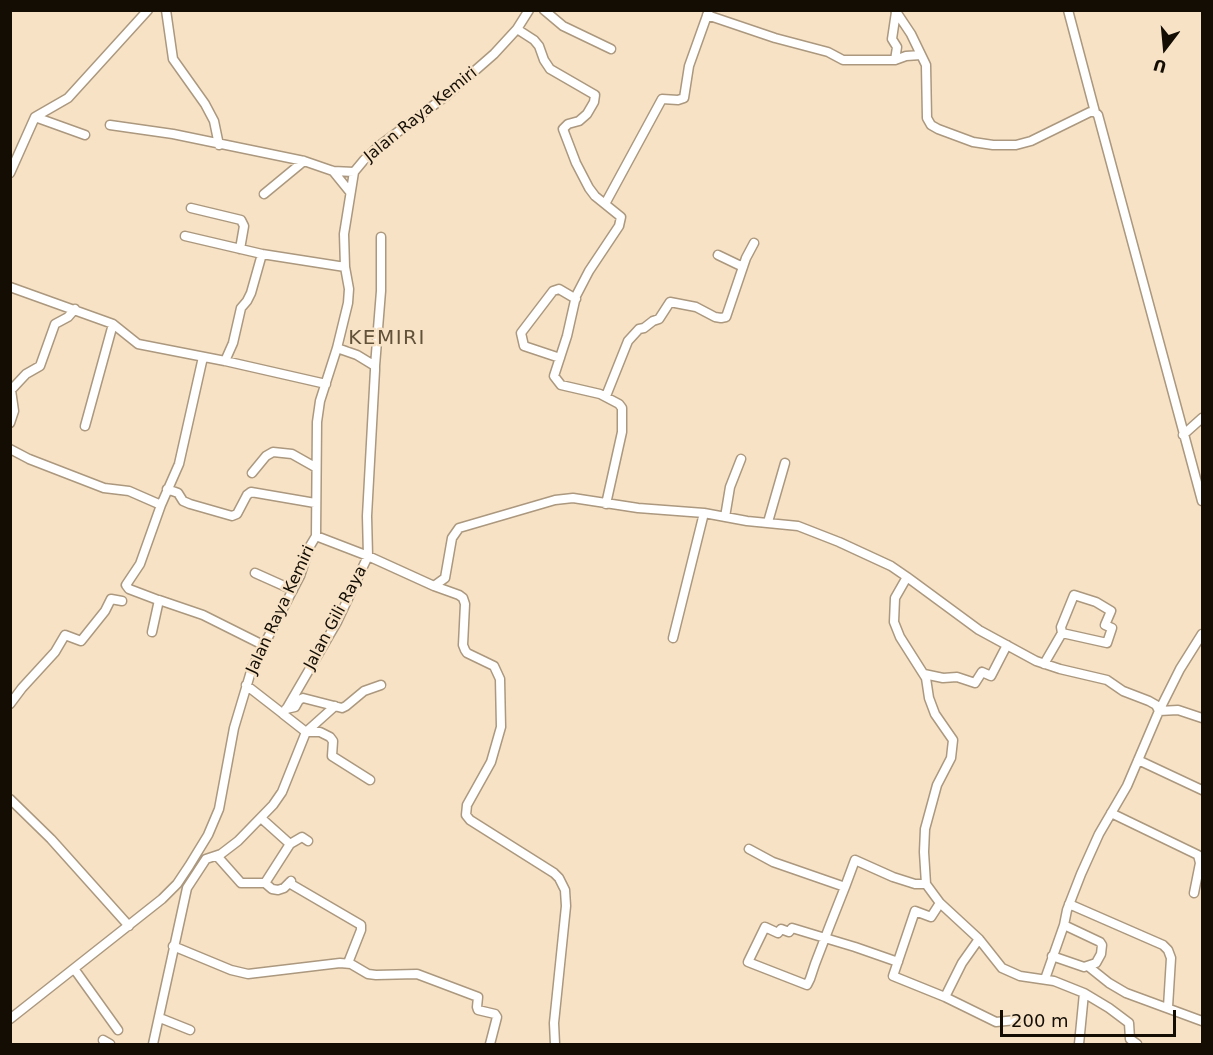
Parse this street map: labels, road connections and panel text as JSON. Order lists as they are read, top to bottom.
{
  "streets": {
    "street": ["Jalan Raya Kemiri", "Jalan Gili Raya"]
  },
  "districts": ["KEMIRI"],
  "scale_bar": "200 m",
  "north": "bottom"
}
